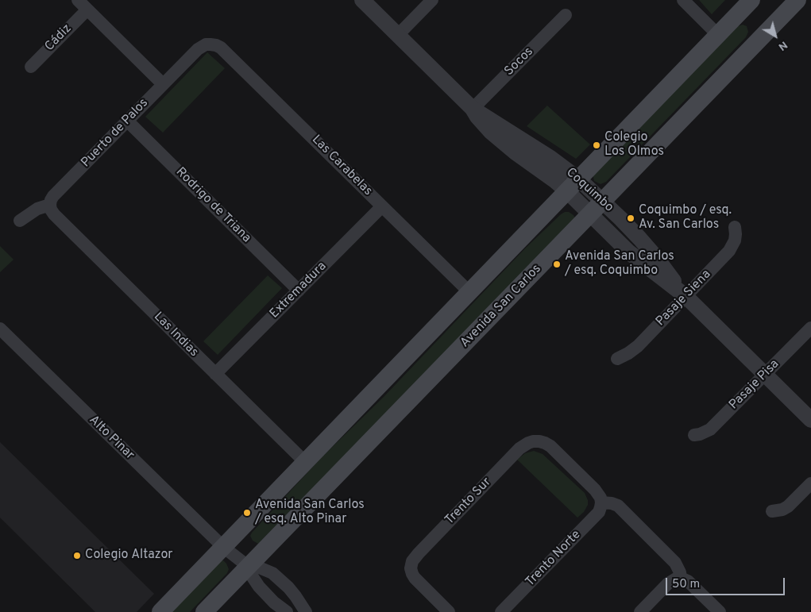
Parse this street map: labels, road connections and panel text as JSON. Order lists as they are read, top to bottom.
{
  "streets": {
    "main road": ["Avenida San Carlos"],
    "street": [
      "Cádiz",
      "Socos",
      "Puerto de Palos",
      "Las Carabelas",
      "Coquimbo",
      "Rodrigo de Triana",
      "Extremadura",
      "Pasaje Siena",
      "Las Indias",
      "Pasaje Pisa",
      "Alto Pinar",
      "Trento Sur",
      "Trento Norte"
    ]
  },
  "crossings": [
    ["Socos", "Coquimbo"],
    ["Puerto de Palos", "Las Carabelas"],
    ["Puerto de Palos", "Rodrigo de Triana"],
    ["Puerto de Palos", "Las Indias"],
    ["Las Carabelas", "Extremadura"],
    ["Coquimbo", "Pasaje Siena"],
    ["Coquimbo", "Avenida San Carlos"],
    ["Coquimbo", "Pasaje Pisa"],
    ["Rodrigo de Triana", "Extremadura"],
    ["Extremadura", "Las Indias"],
    ["Avenida San Carlos", "Alto Pinar"],
    ["Trento Sur", "Trento Norte"]
  ],
  "places": [
    "Colegio Los Olmos",
    "Coquimbo / esq. Av. San Carlos",
    "Avenida San Carlos / esq. Coquimbo",
    "Avenida San Carlos / esq. Alto Pinar",
    "Colegio Altazor"
  ],
  "scale_bar": "50 m",
  "north": "bottom right"
}
